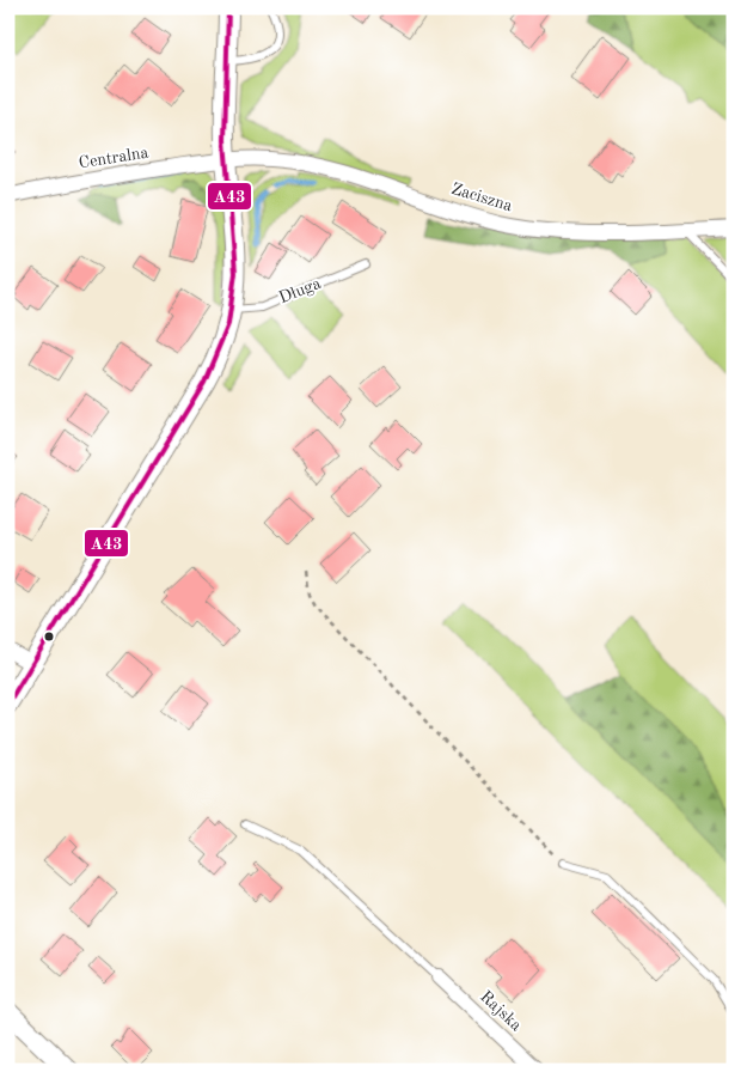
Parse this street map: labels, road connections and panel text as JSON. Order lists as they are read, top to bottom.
{
  "streets": {
    "street": ["Centralna", "Zaciszna", "Rajska"],
    "lane": ["Długa"]
  },
  "crossings": [
    ["Centralna", "Zaciszna"]
  ],
  "lines": ["transit line A43"]
}
